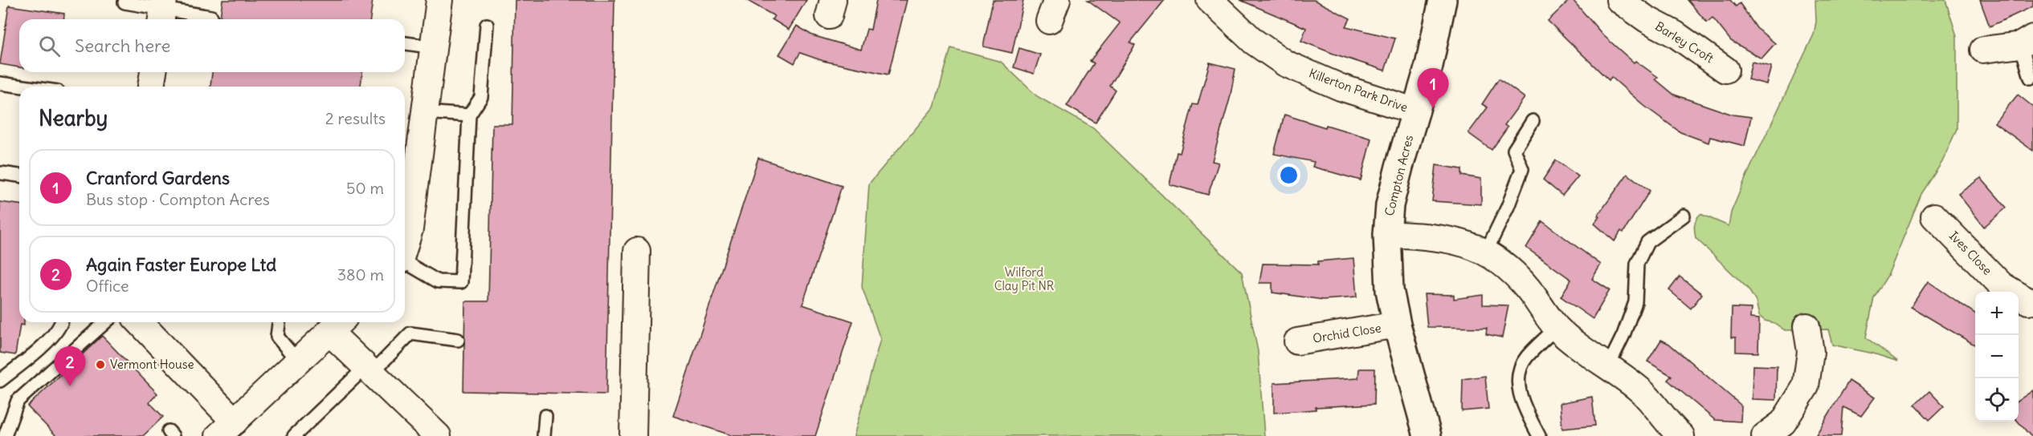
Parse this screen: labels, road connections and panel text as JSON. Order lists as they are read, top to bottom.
{
  "streets": {
    "street": [
      "Barley Croft",
      "Killerton Park Drive",
      "Compton Acres",
      "Ives Close",
      "Orchid Close"
    ]
  },
  "crossings": [
    ["Killerton Park Drive", "Compton Acres"],
    ["Compton Acres", "Orchid Close"]
  ],
  "parks": ["Wilford Clay Pit NR"],
  "places": ["Vermont House"],
  "page": {
    "search": "Search here",
    "pins": ["1", "2"],
    "heading": ["Nearby", "2 results"],
    "list": [
      {
        "mark": "1",
        "name": "Cranford Gardens",
        "note": "Bus stop · Compton Acres",
        "value": "50 m"
      },
      {
        "mark": "2",
        "name": "Again Faster Europe Ltd",
        "note": "Office",
        "value": "380 m"
      }
    ],
    "map_buttons": ["+", "−"]
  }
}
